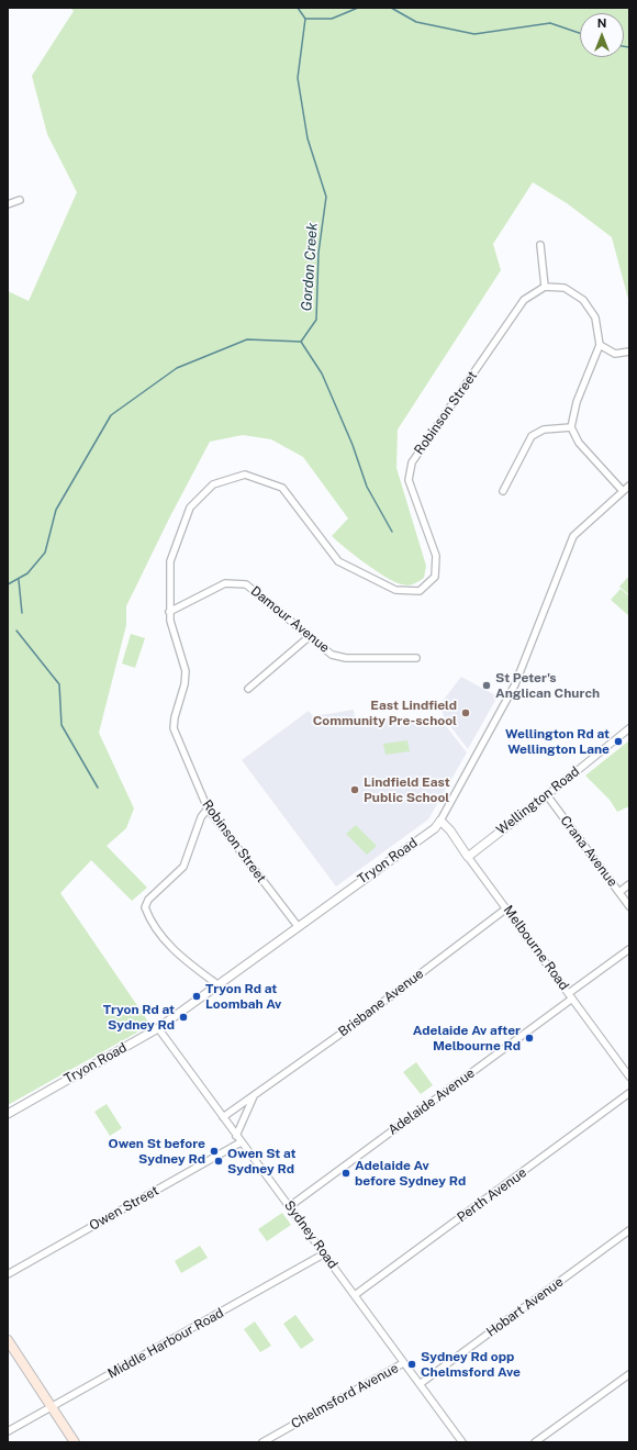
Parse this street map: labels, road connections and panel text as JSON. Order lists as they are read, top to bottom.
{
  "streets": {
    "street": [
      "Robinson Street",
      "Damour Avenue",
      "Wellington Road",
      "Crana Avenue",
      "Tryon Road",
      "Melbourne Road",
      "Brisbane Avenue",
      "Adelaide Avenue",
      "Perth Avenue",
      "Owen Street",
      "Sydney Road",
      "Hobart Avenue",
      "Middle Harbour Road",
      "Chelmsford Avenue"
    ]
  },
  "crossings": [
    ["Robinson Street", "Damour Avenue"],
    ["Robinson Street", "Tryon Road"],
    ["Wellington Road", "Crana Avenue"],
    ["Wellington Road", "Melbourne Road"],
    ["Tryon Road", "Melbourne Road"],
    ["Tryon Road", "Sydney Road"],
    ["Melbourne Road", "Brisbane Avenue"],
    ["Melbourne Road", "Adelaide Avenue"],
    ["Brisbane Avenue", "Sydney Road"],
    ["Adelaide Avenue", "Sydney Road"],
    ["Perth Avenue", "Sydney Road"],
    ["Owen Street", "Sydney Road"],
    ["Sydney Road", "Hobart Avenue"],
    ["Sydney Road", "Middle Harbour Road"],
    ["Sydney Road", "Chelmsford Avenue"]
  ],
  "water": ["Gordon Creek"],
  "places": [
    "St Peter's Anglican Church",
    "East Lindfield Community Pre-school",
    "Wellington Rd at Wellington Lane",
    "Lindfield East Public School",
    "Tryon Rd at Loombah Av",
    "Tryon Rd at Sydney Rd",
    "Adelaide Av after Melbourne Rd",
    "Owen St before Sydney Rd",
    "Owen St at Sydney Rd",
    "Adelaide Av before Sydney Rd",
    "Sydney Rd opp Chelmsford Ave"
  ],
  "north": "top"
}
